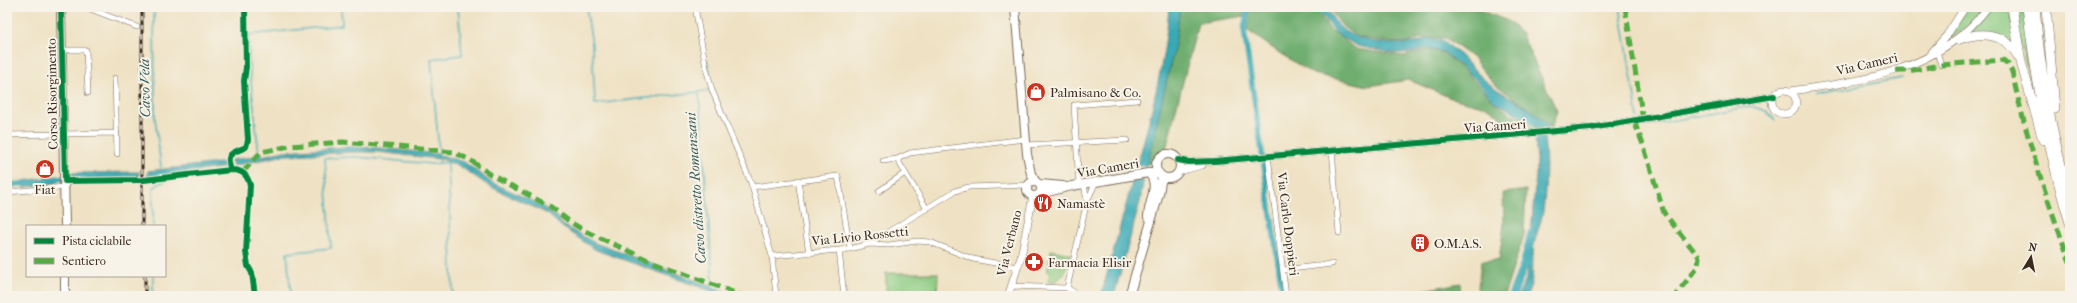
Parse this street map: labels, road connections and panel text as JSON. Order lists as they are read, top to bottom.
{
  "streets": {
    "main road": ["Via Cameri", "Corso Risorgimento"],
    "street": ["Via Carlo Doppieri", "Via Livio Rossetti", "Via Verbano"]
  },
  "crossings": [
    ["Via Cameri", "Via Carlo Doppieri"],
    ["Via Cameri", "Via Verbano"],
    ["Via Livio Rossetti", "Via Verbano"]
  ],
  "water": ["Cavo Vela", "Cavo distretto Romanzani"],
  "places": {
    "shop": ["Palmisano & Co.", "Fiat"],
    "restaurant": ["Namastè"],
    "building": ["O.M.A.S."],
    "pharmacy": ["Farmacia Elisir"]
  },
  "legend": ["Pista ciclabile", "Sentiero"],
  "north": "top"
}
